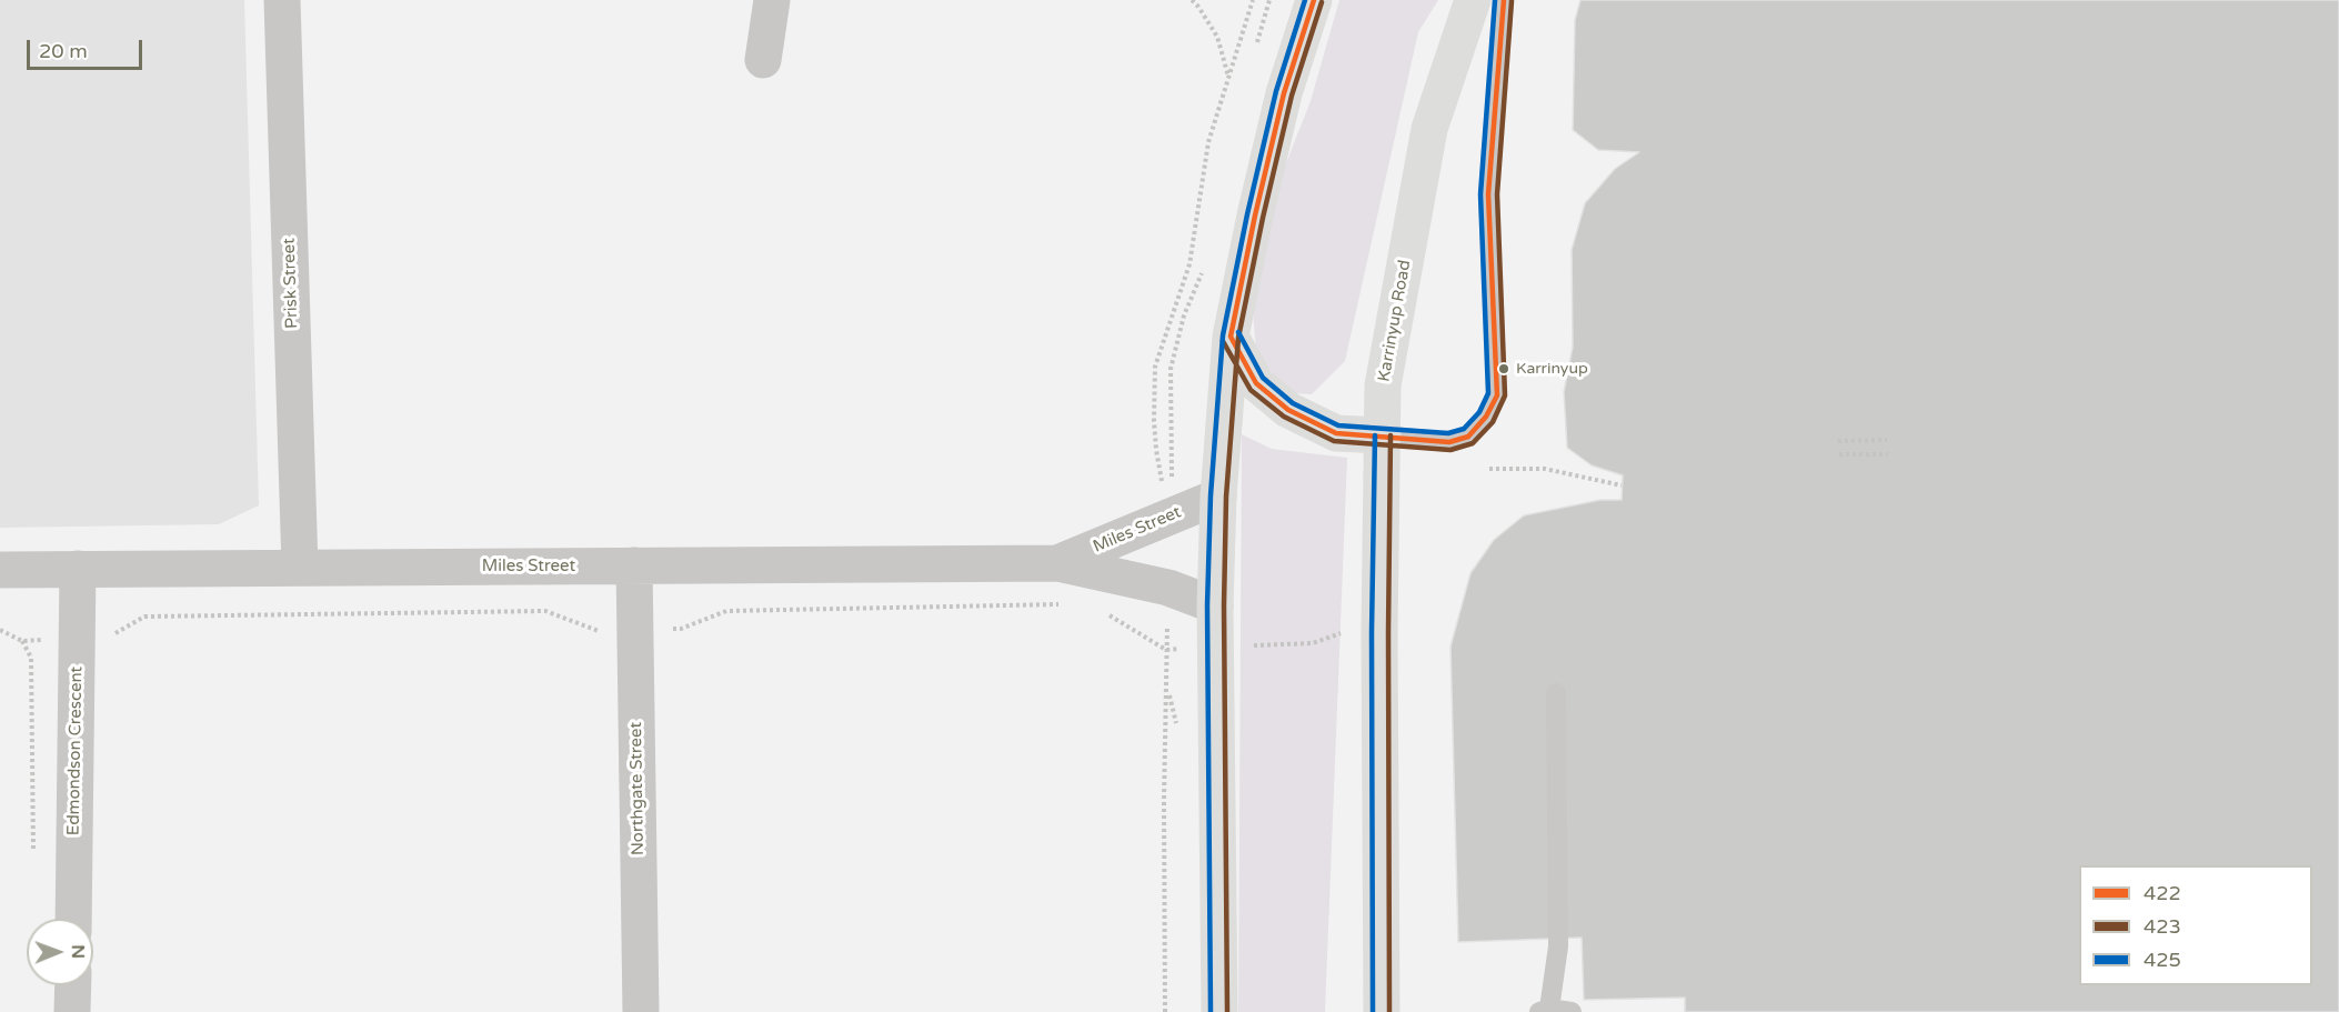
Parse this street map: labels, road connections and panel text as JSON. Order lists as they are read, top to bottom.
{
  "streets": {
    "highway": ["Karrinyup Road"],
    "street": [
      "Prisk Street",
      "Miles Street",
      "Edmondson Crescent",
      "Northgate Street"
    ]
  },
  "crossings": [
    ["Prisk Street", "Miles Street"],
    ["Miles Street", "Edmondson Crescent"],
    ["Miles Street", "Northgate Street"]
  ],
  "places": ["Karrinyup"],
  "lines": ["transit line 422", "transit line 425", "transit line 423"],
  "legend": ["422", "423", "425"],
  "scale_bar": "20 m",
  "north": "right"
}
